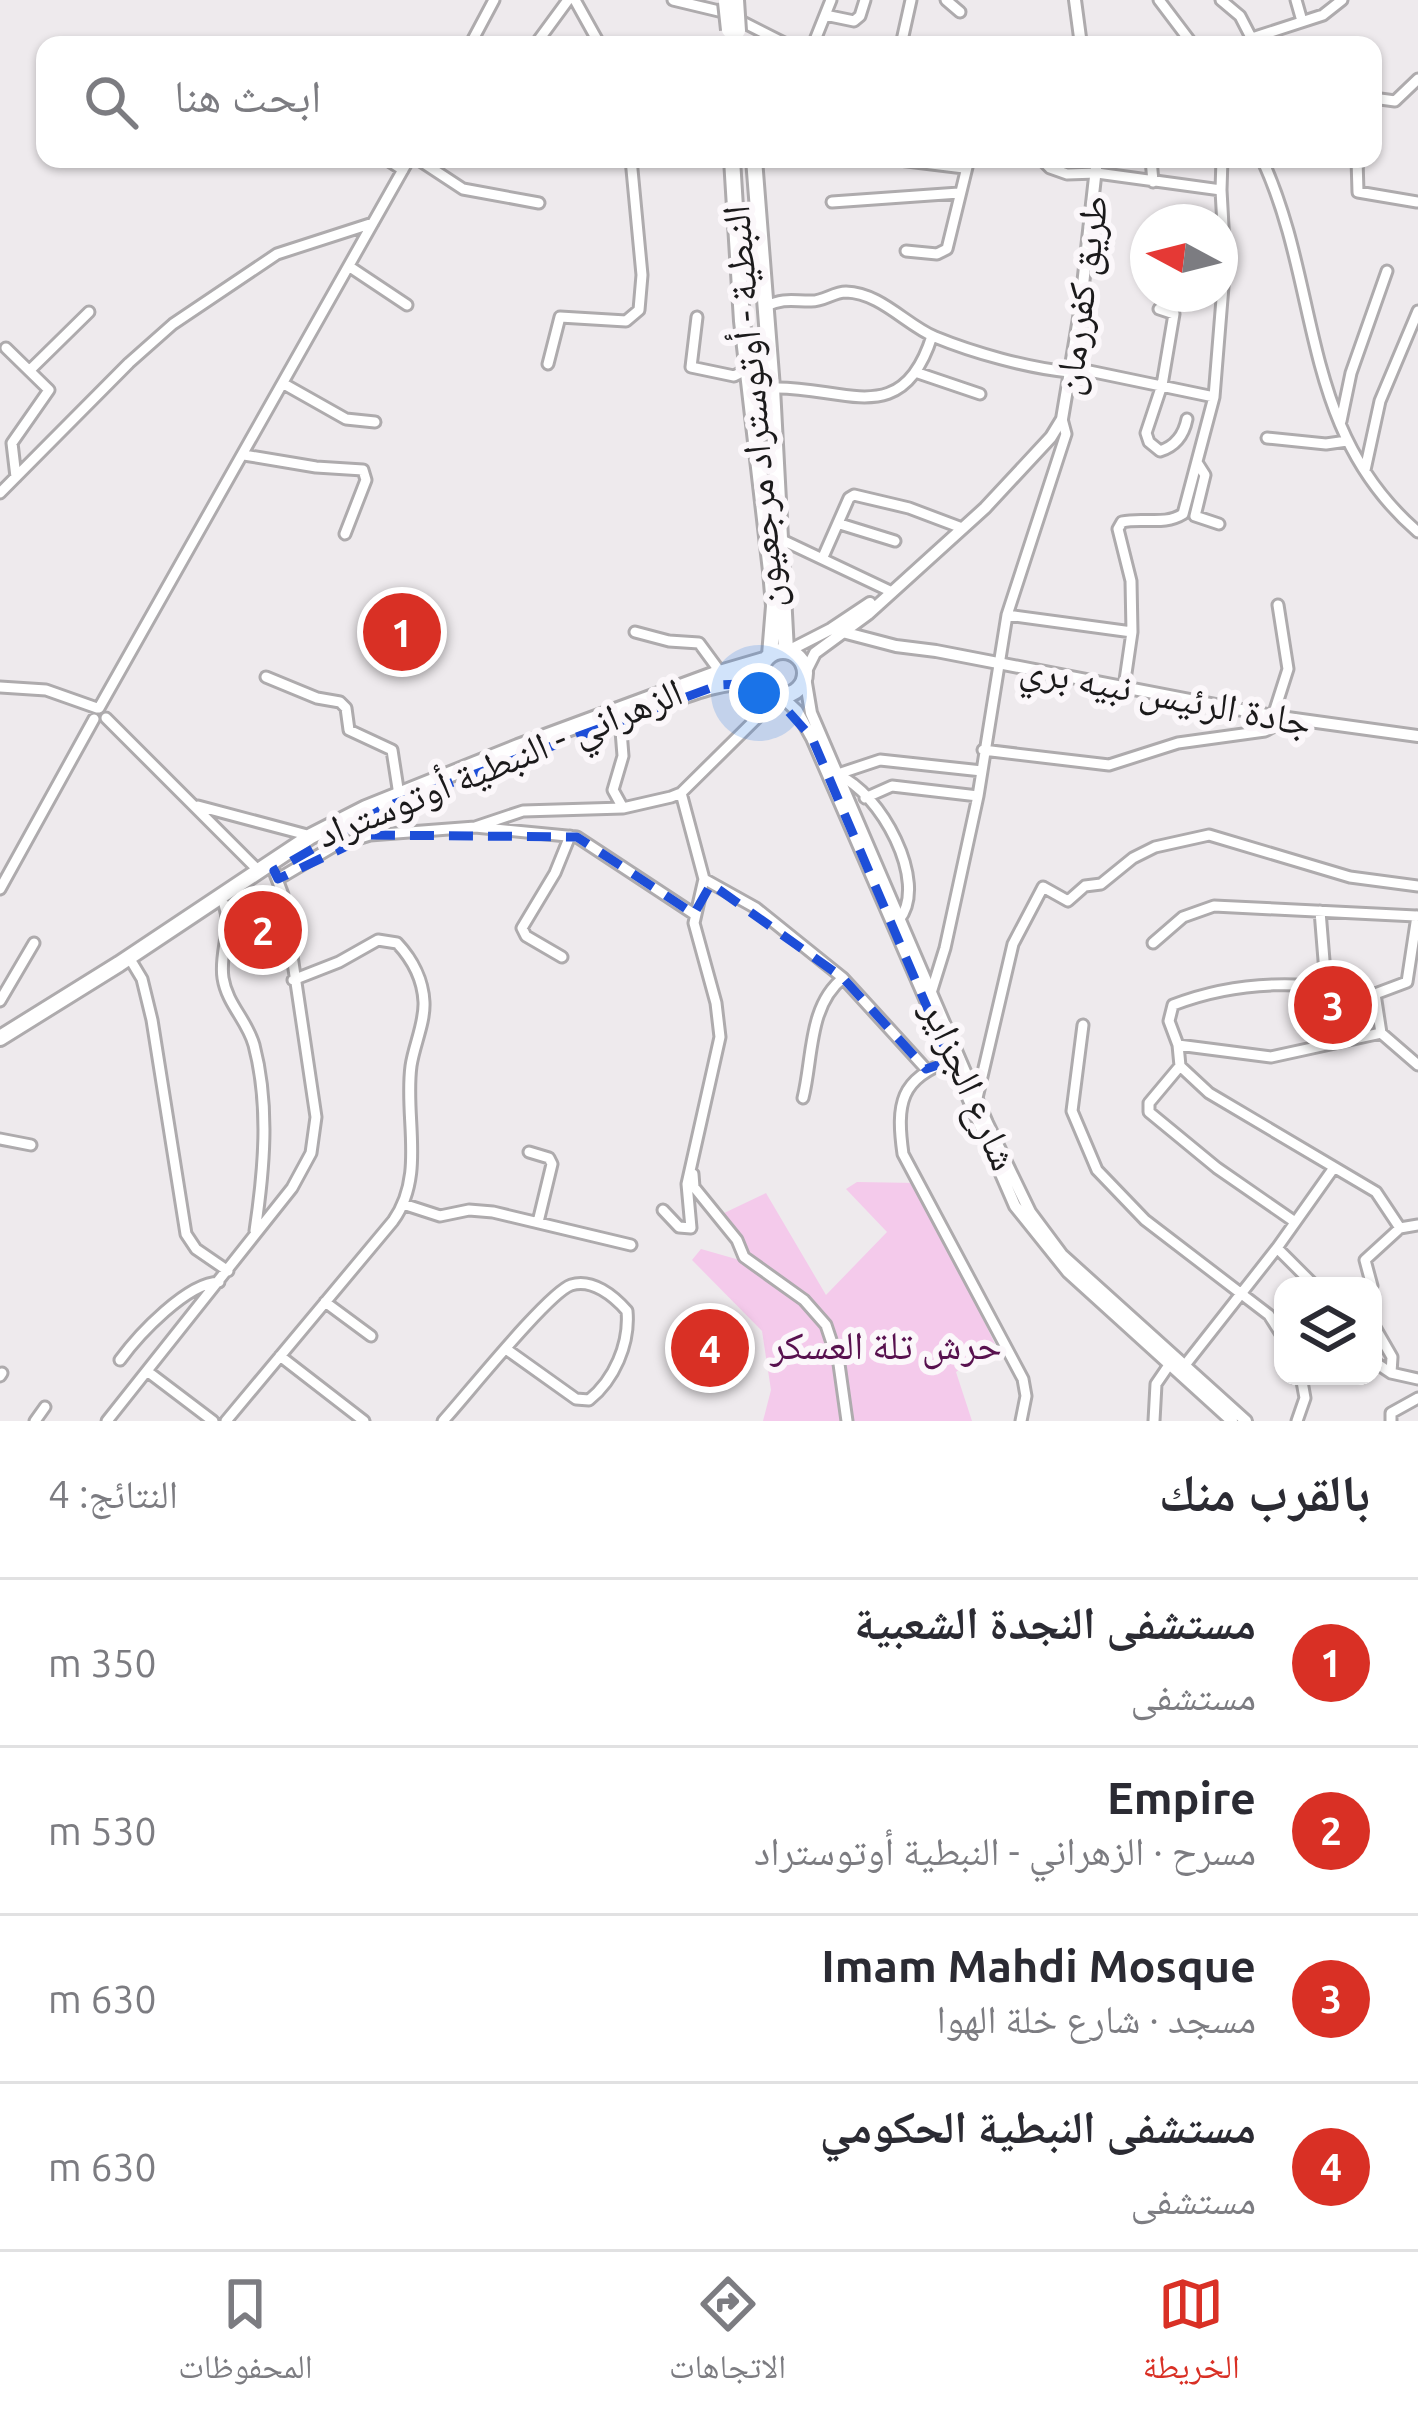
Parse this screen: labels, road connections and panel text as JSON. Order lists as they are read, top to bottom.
{
  "streets": {
    "highway": ["النبطية - أوتوستراد مرجعيون", "الزهراني - النبطية أوتوستراد"],
    "main road": ["طريق كفررمان", "جادة الرئيس نبيه بري", "شارع الجزاير"]
  },
  "crossings": [
    ["النبطية - أوتوستراد مرجعيون", "الزهراني - النبطية أوتوستراد"],
    ["النبطية - أوتوستراد مرجعيون", "شارع الجزاير"],
    ["الزهراني - النبطية أوتوستراد", "شارع الجزاير"]
  ],
  "parks": ["حرش تلة العسكر"],
  "north": "left",
  "page": {
    "search": "ابحث هنا",
    "pins": [
      "1",
      "2",
      "3",
      "4"
    ],
    "heading": ["بالقرب منك", "النتائج: 4"],
    "list": [
      {
        "mark": "1",
        "name": "مستشفى النجدة الشعبية",
        "note": "مستشفى",
        "value": "350 m"
      },
      {
        "mark": "2",
        "name": "Empire",
        "note": "مسرح · الزهراني - النبطية أوتوستراد",
        "value": "530 m"
      },
      {
        "mark": "3",
        "name": "Imam Mahdi Mosque",
        "note": "مسجد · شارع خلة الهوا",
        "value": "630 m"
      },
      {
        "mark": "4",
        "name": "مستشفى النبطية الحكومي",
        "note": "مستشفى",
        "value": "630 m"
      }
    ],
    "nav": ["الخريطة", "الاتجاهات", "المحفوظات"]
  }
}
